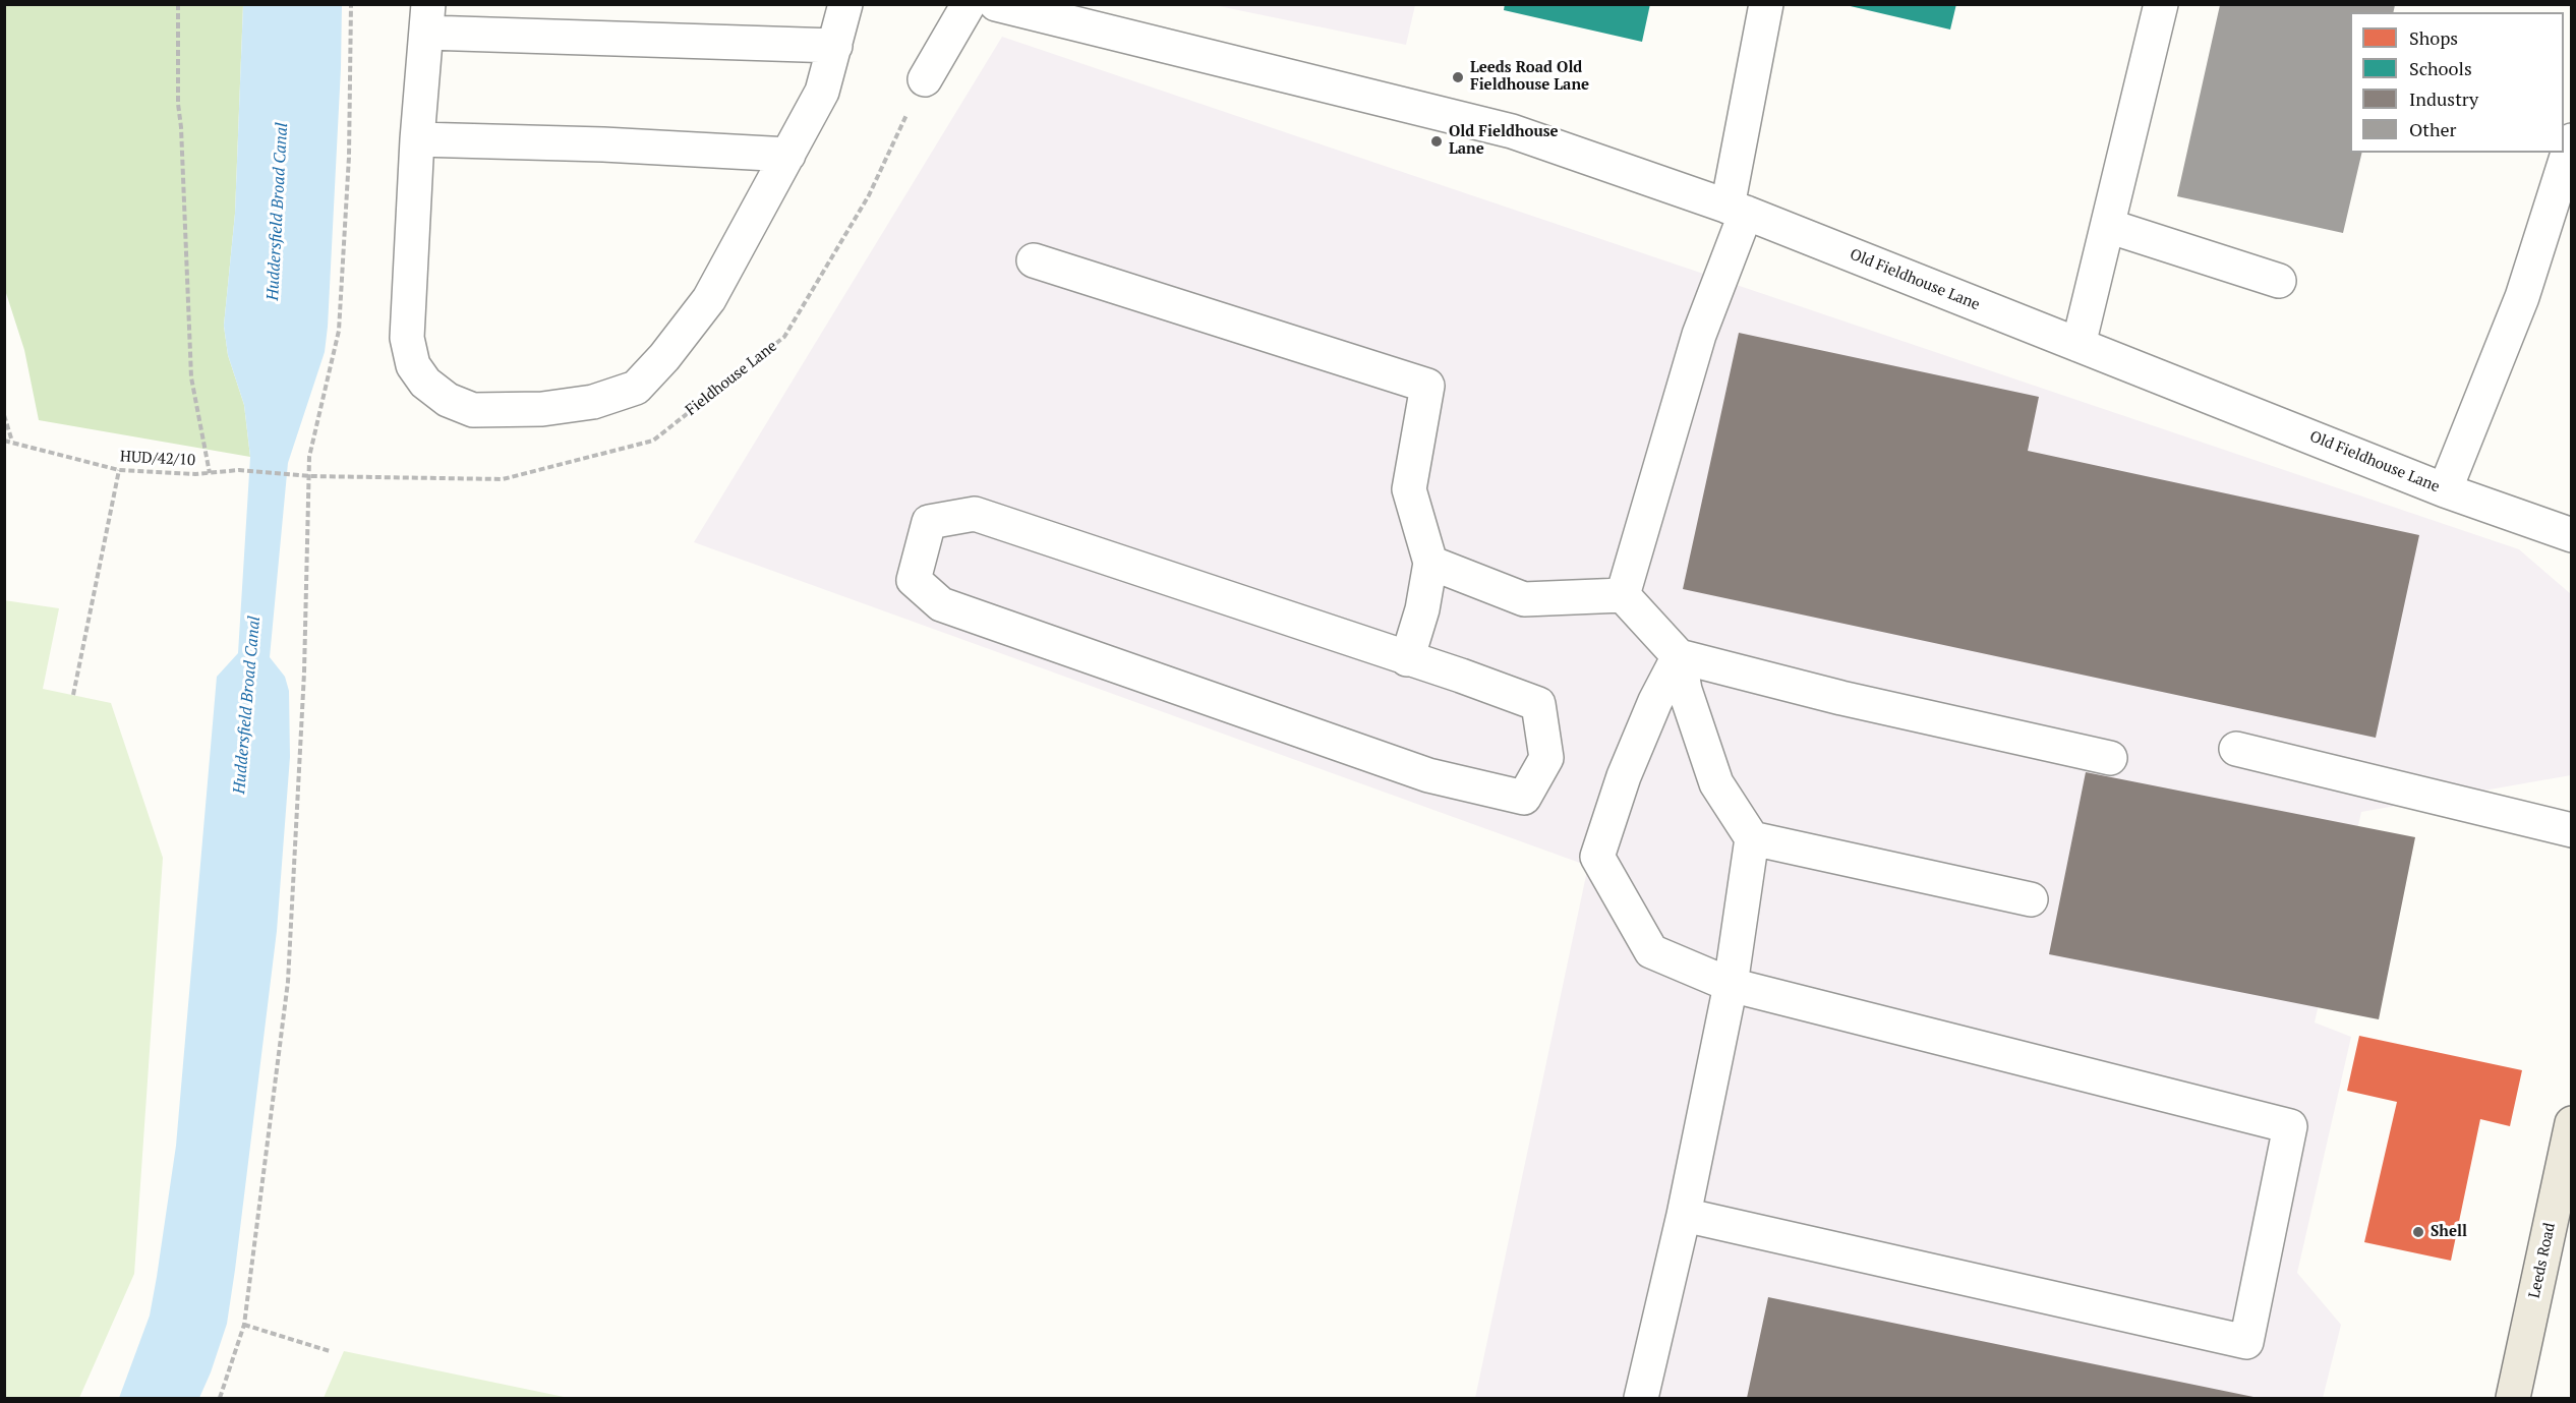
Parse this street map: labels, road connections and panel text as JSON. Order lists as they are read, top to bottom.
{
  "streets": {
    "main road": ["Leeds Road"],
    "street": ["Old Fieldhouse Lane"],
    "path": ["Fieldhouse Lane", "HUD/42/10"]
  },
  "crossings": [
    ["Fieldhouse Lane", "HUD/42/10"]
  ],
  "water": ["Huddersfield Broad Canal"],
  "places": ["Leeds Road Old Fieldhouse Lane", "Old Fieldhouse Lane", "Shell"],
  "legend": [
    "Shops",
    "Schools",
    "Industry",
    "Other"
  ]
}
